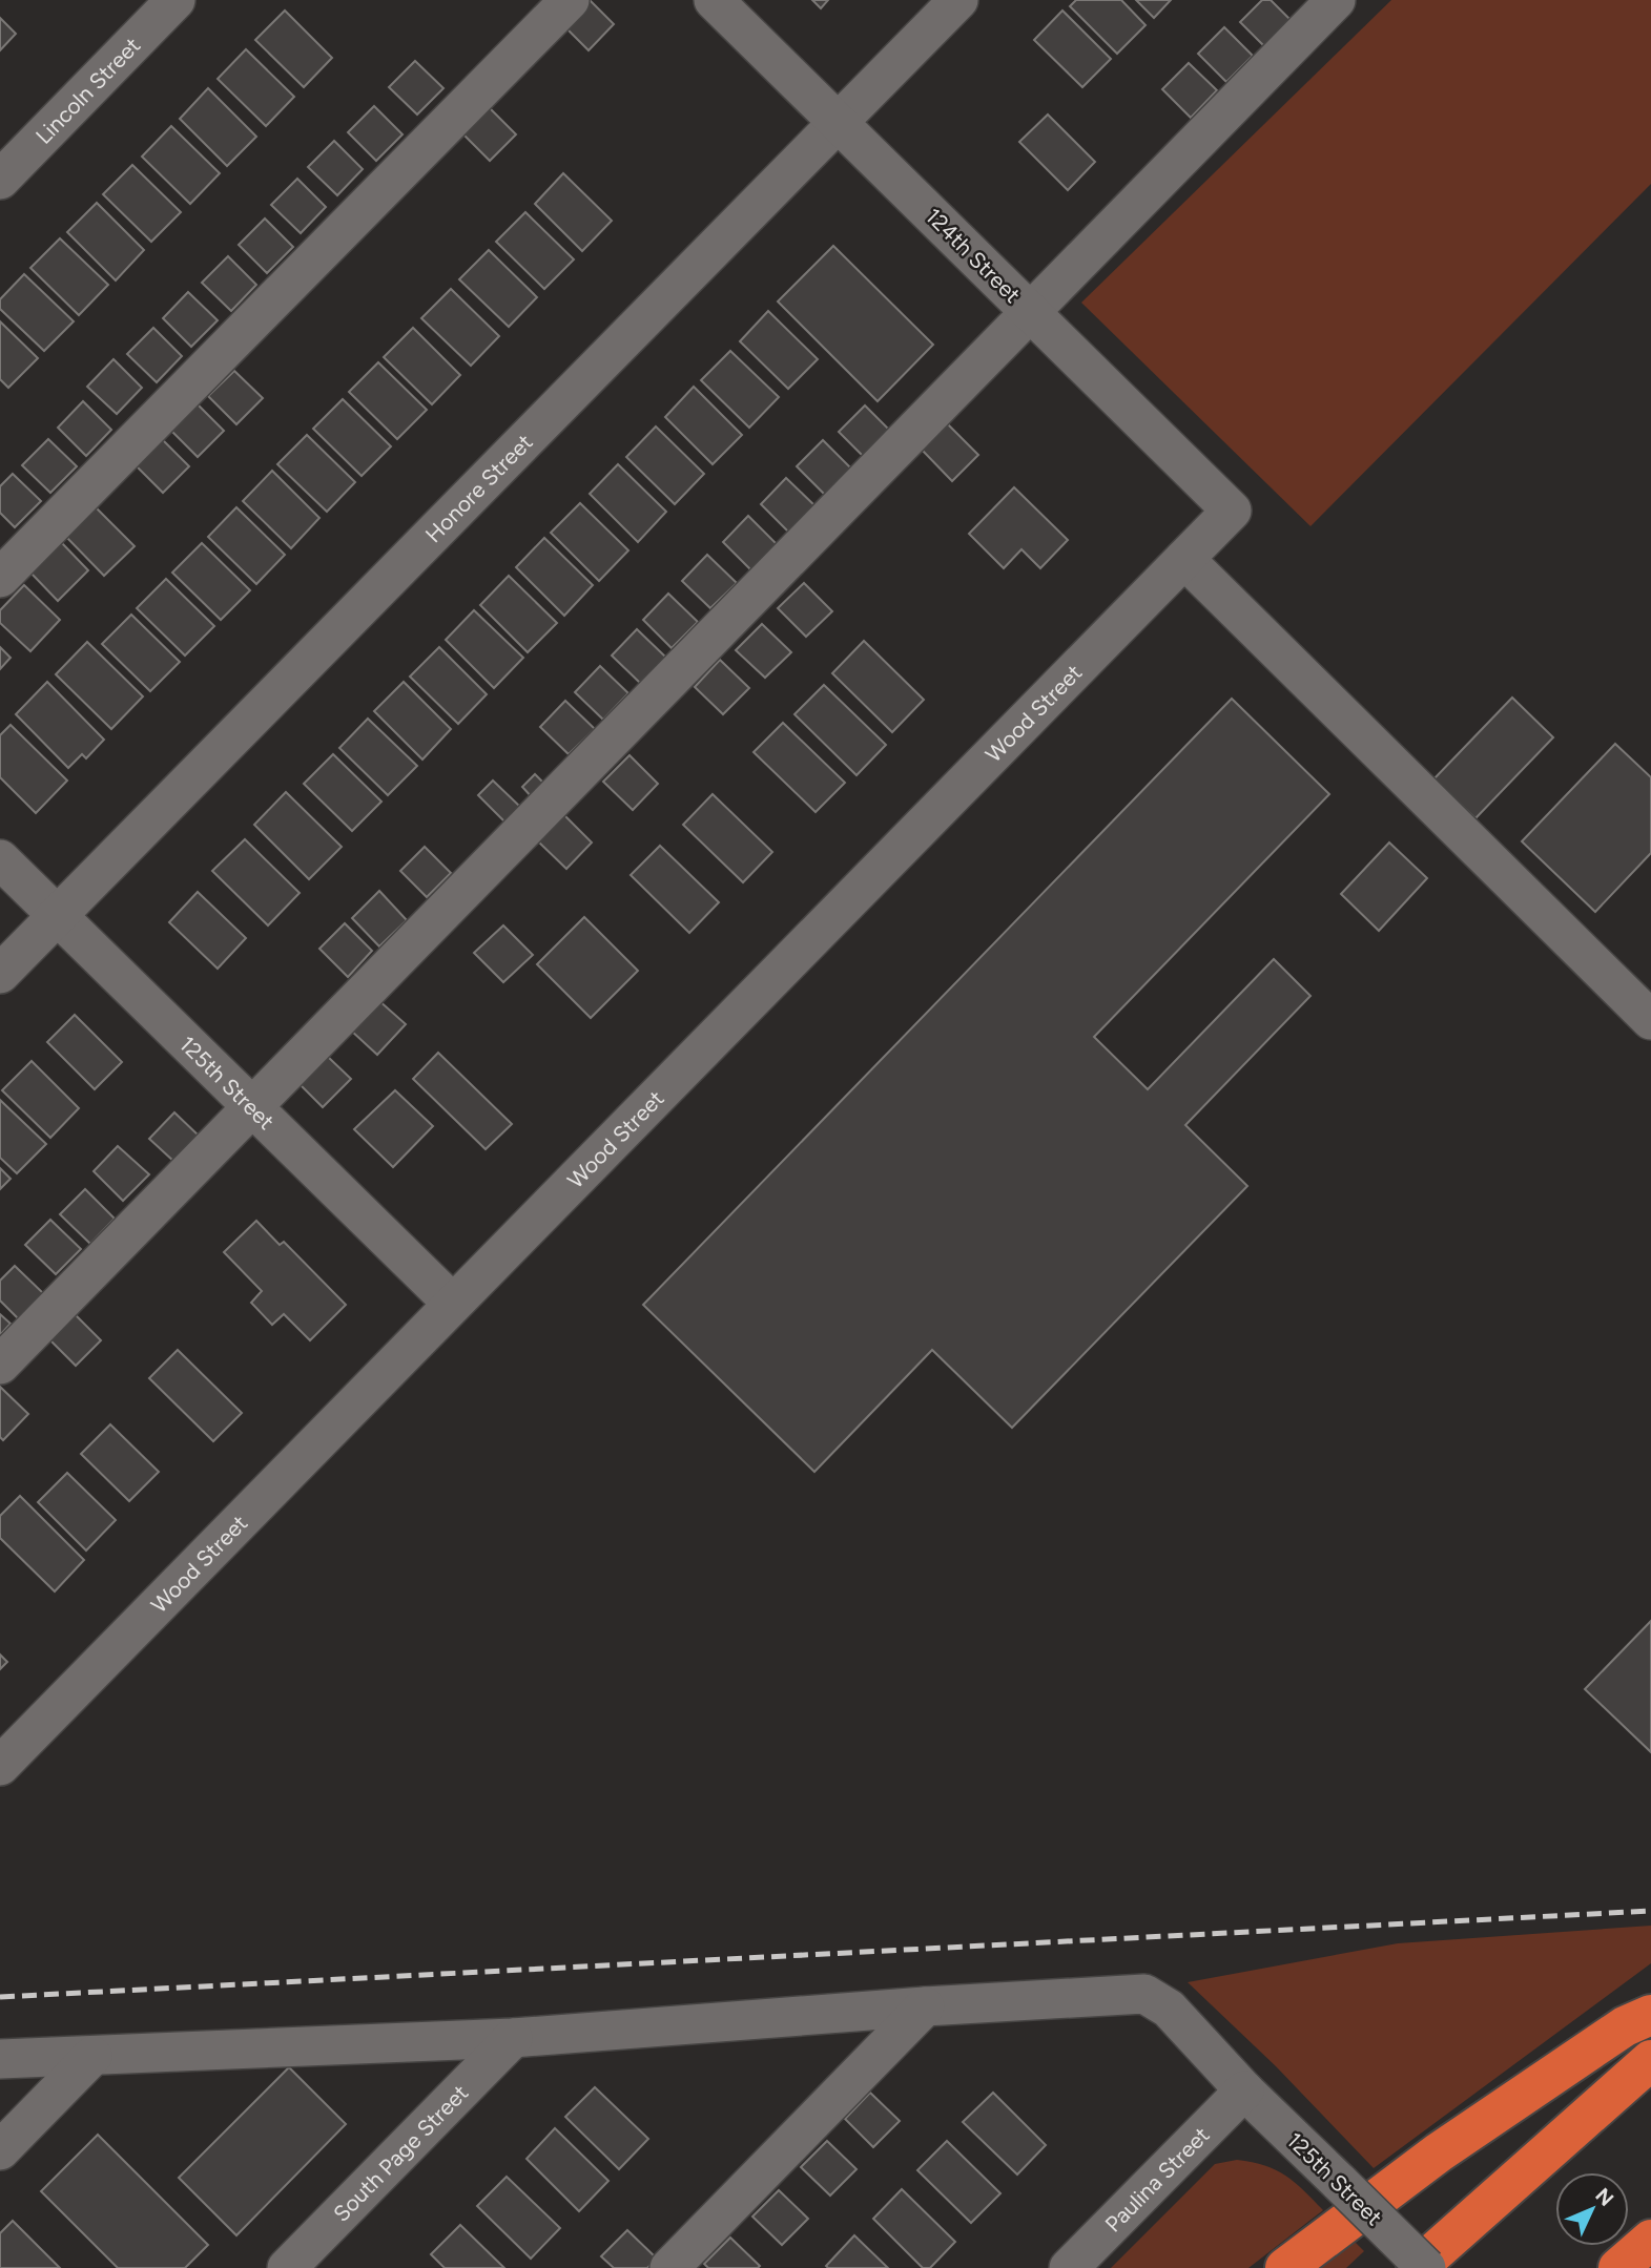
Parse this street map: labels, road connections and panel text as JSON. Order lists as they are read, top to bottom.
{
  "streets": {
    "street": [
      "Lincoln Street",
      "124th Street",
      "Honore Street",
      "Wood Street",
      "125th Street",
      "South Page Street",
      "Paulina Street"
    ]
  },
  "crossings": [
    ["124th Street", "Honore Street"],
    ["124th Street", "Wood Street"],
    ["Honore Street", "125th Street"],
    ["Wood Street", "125th Street"],
    ["125th Street", "Paulina Street"]
  ],
  "north": "top right"
}
